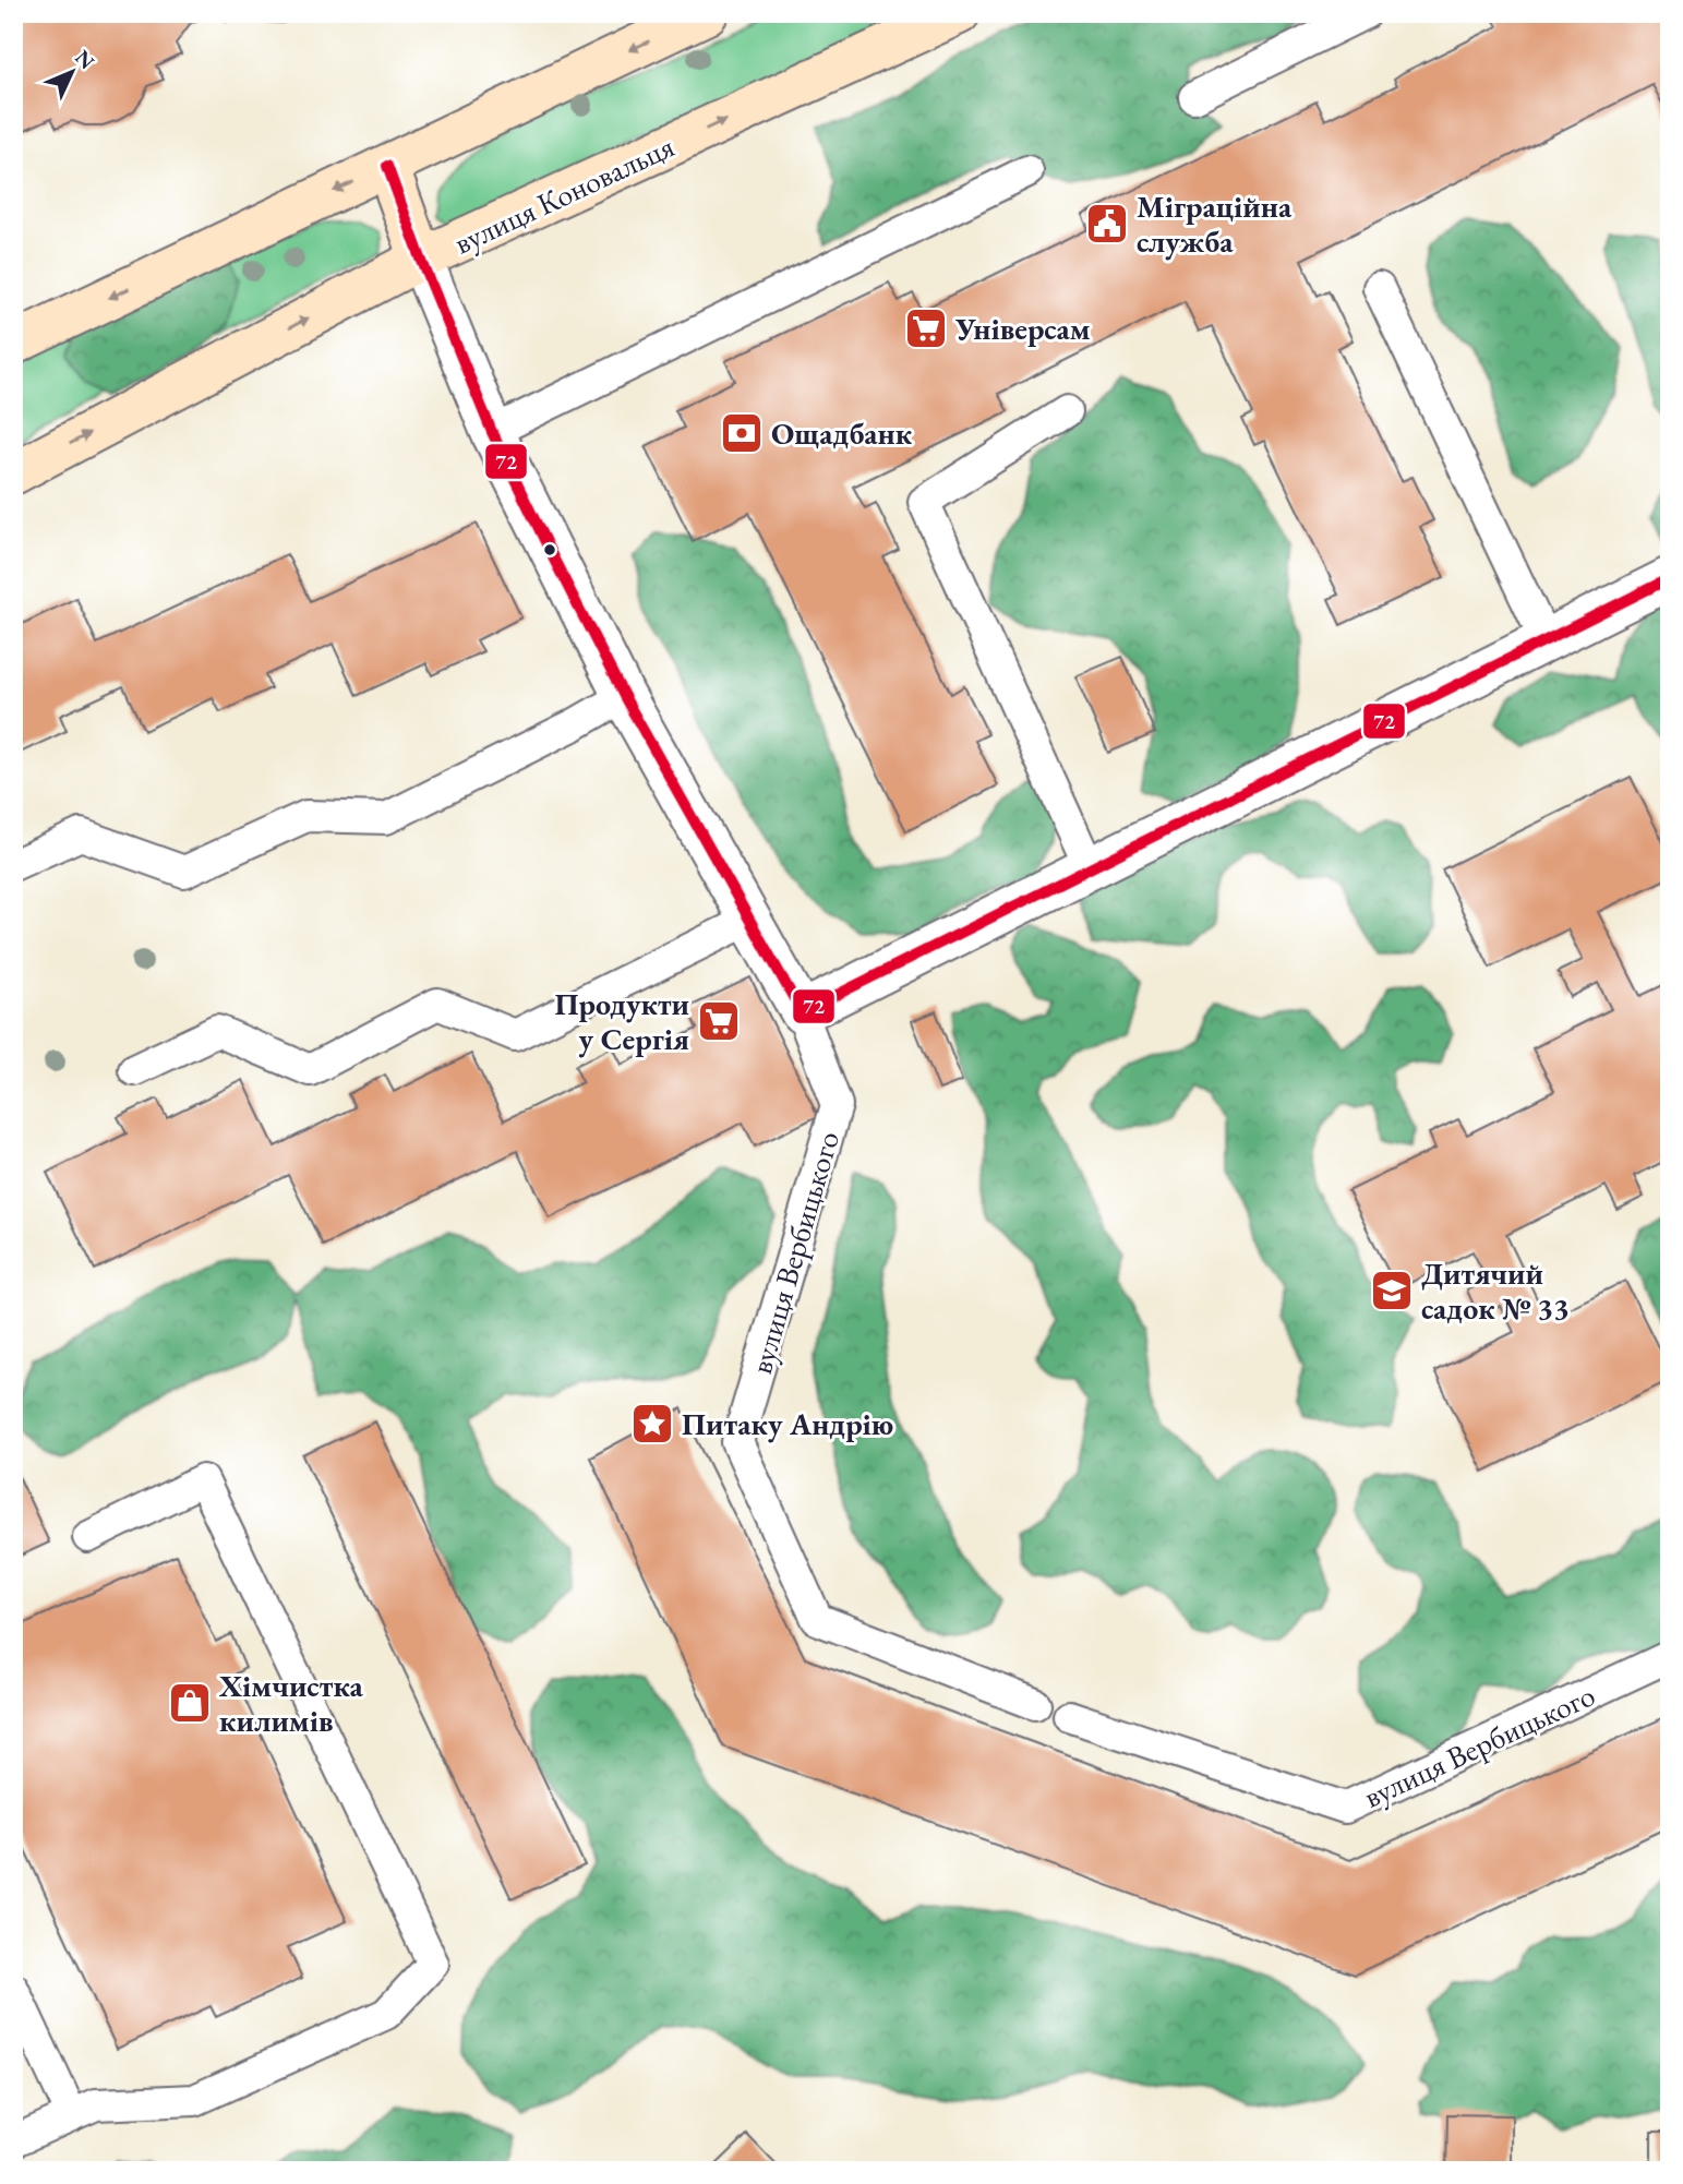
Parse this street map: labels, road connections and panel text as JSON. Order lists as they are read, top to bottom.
{
  "streets": {
    "main road": ["вулиця Коновальця"],
    "street": ["вулиця Вербицького"]
  },
  "crossings": [
    ["вулиця Коновальця", "вулиця Вербицького"]
  ],
  "places": {
    "public building": ["Міграційна служба"],
    "supermarket": ["Універсам", "Продукти у Сергія"],
    "bank": ["Ощадбанк"],
    "school or university": ["Дитячий садок № 33"],
    "place": ["Питаку Андрію"],
    "shop": ["Хімчистка килимів"]
  },
  "lines": ["transit line 72"],
  "north": "top right"
}
